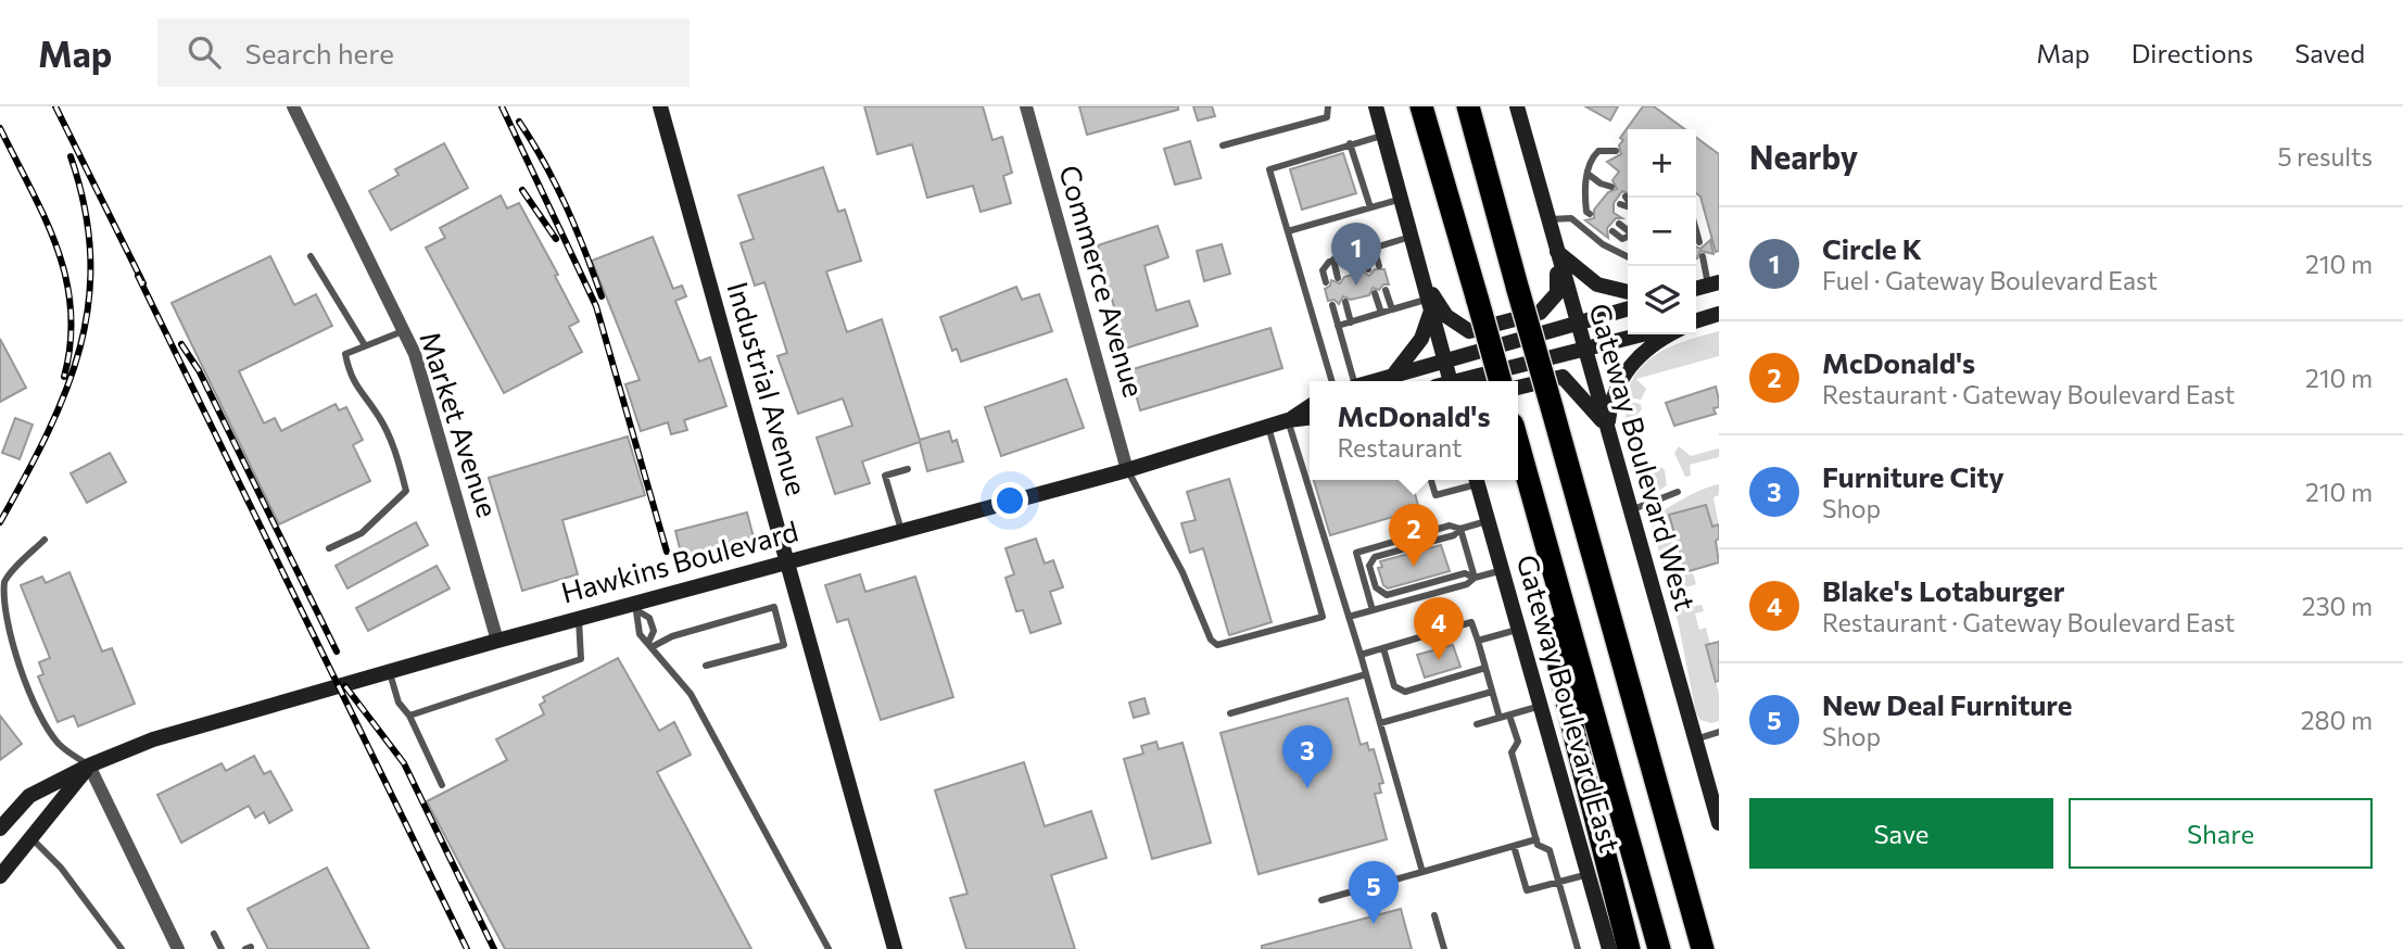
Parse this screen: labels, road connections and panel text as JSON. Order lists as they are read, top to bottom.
{
  "streets": {
    "main road": [
      "Industrial Avenue",
      "Gateway Boulevard West",
      "Hawkins Boulevard",
      "Gateway Boulevard East"
    ],
    "street": ["Commerce Avenue", "Market Avenue"]
  },
  "crossings": [
    ["Commerce Avenue", "Hawkins Boulevard"],
    ["Industrial Avenue", "Hawkins Boulevard"],
    ["Market Avenue", "Hawkins Boulevard"]
  ],
  "page": {
    "header": "Map",
    "search": "Search here",
    "nav": ["Map", "Directions", "Saved"],
    "heading": ["Nearby", "5 results"],
    "map_buttons": ["+", "−"],
    "list": [
      {
        "mark": "1",
        "name": "Circle K",
        "note": "Fuel · Gateway Boulevard East",
        "value": "210 m"
      },
      {
        "mark": "2",
        "name": "McDonald's",
        "note": "Restaurant · Gateway Boulevard East",
        "value": "210 m"
      },
      {
        "mark": "3",
        "name": "Furniture City",
        "note": "Shop",
        "value": "210 m"
      },
      {
        "mark": "4",
        "name": "Blake's Lotaburger",
        "note": "Restaurant · Gateway Boulevard East",
        "value": "230 m"
      },
      {
        "mark": "5",
        "name": "New Deal Furniture",
        "note": "Shop",
        "value": "280 m"
      }
    ],
    "pins": [
      "1",
      "2",
      "4",
      "3",
      "5"
    ],
    "popup": ["McDonald's", "Restaurant"],
    "buttons": ["Save", "Share"]
  }
}
